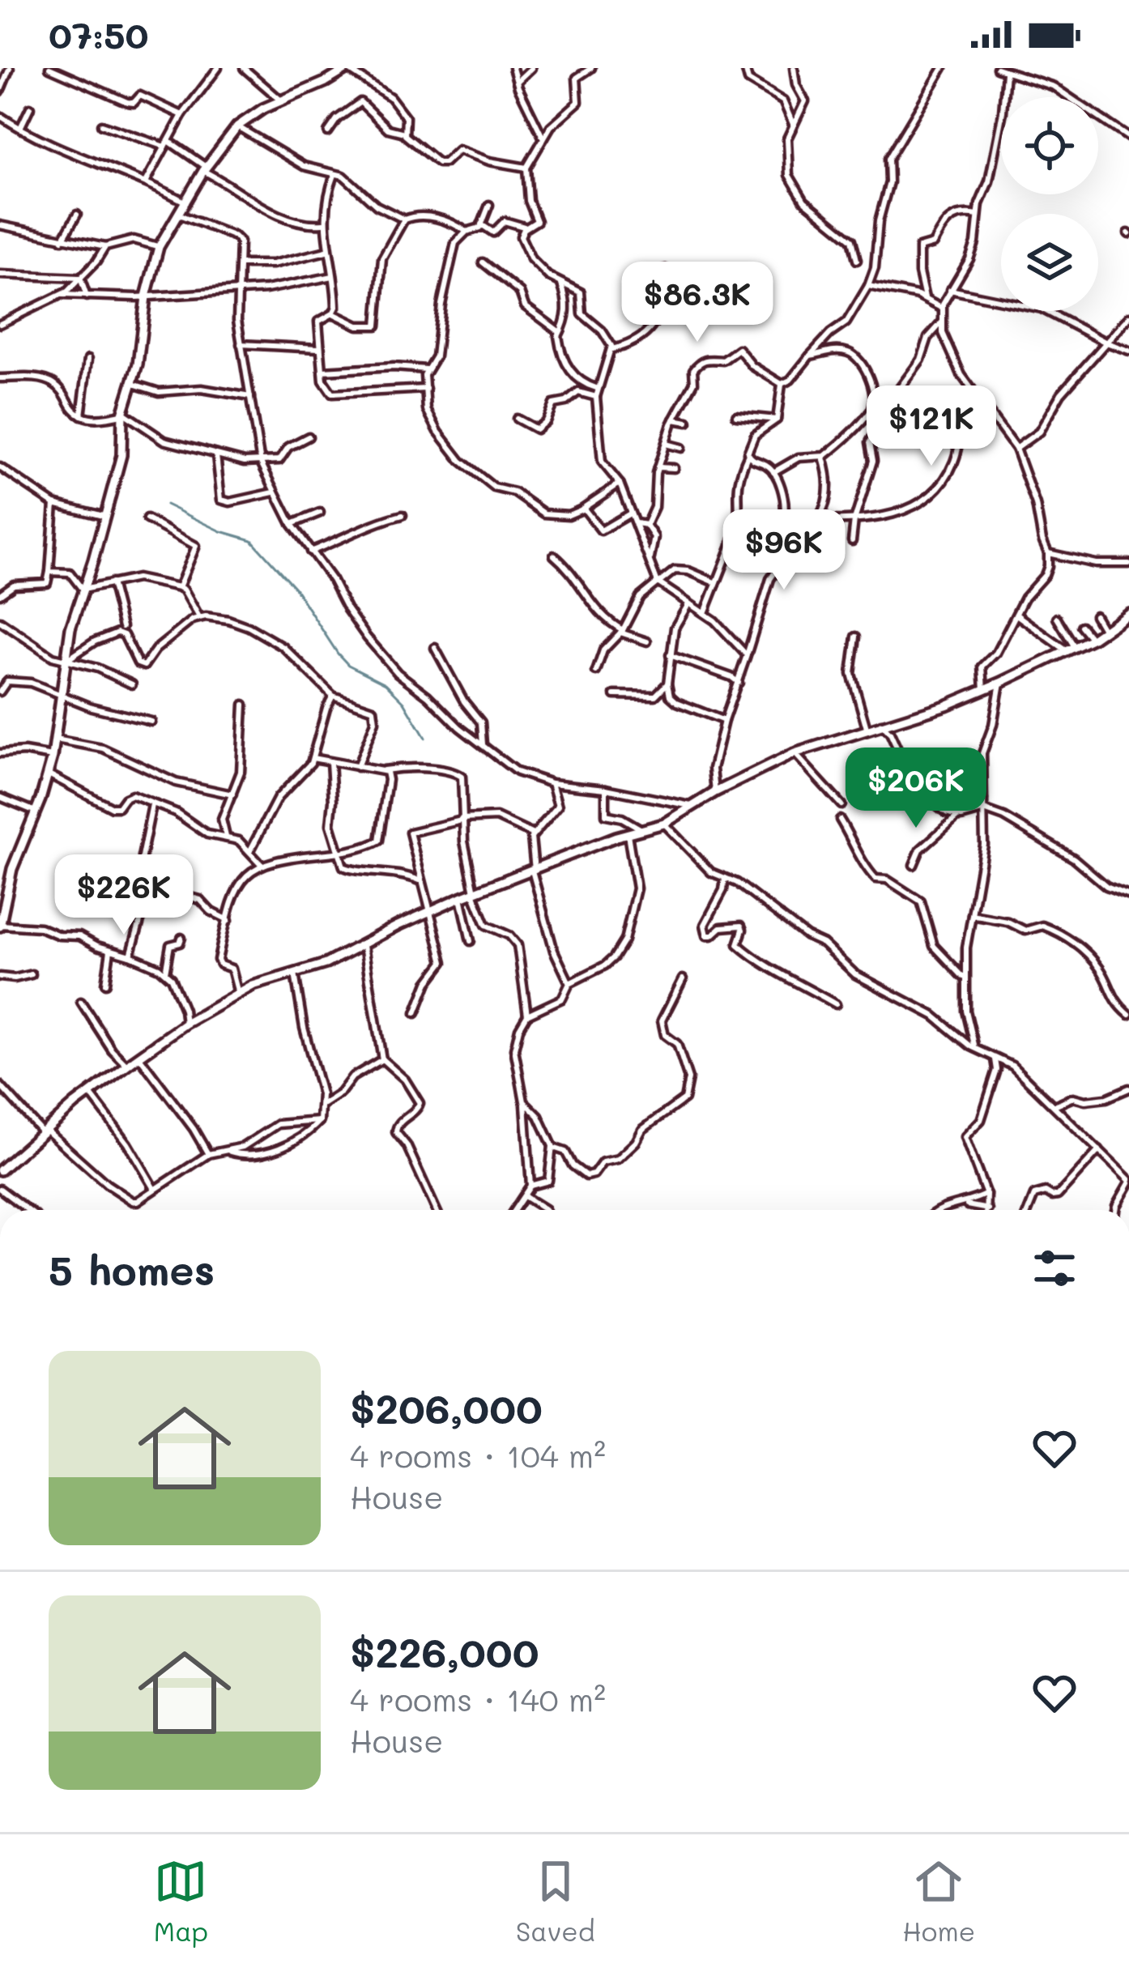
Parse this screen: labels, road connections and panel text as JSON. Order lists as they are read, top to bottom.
{
  "page": {
    "status": "07:50",
    "price": [
      "$86.3K",
      "$121K",
      "$96K",
      "$206K",
      "$226K"
    ],
    "heading": "5 homes",
    "list": [
      {
        "name": "$206,000",
        "note": "4 rooms · 104 m² · House"
      },
      {
        "name": "$226,000",
        "note": "4 rooms · 140 m² · House"
      }
    ],
    "tabs": ["Map", "Saved", "Home"]
  }
}
